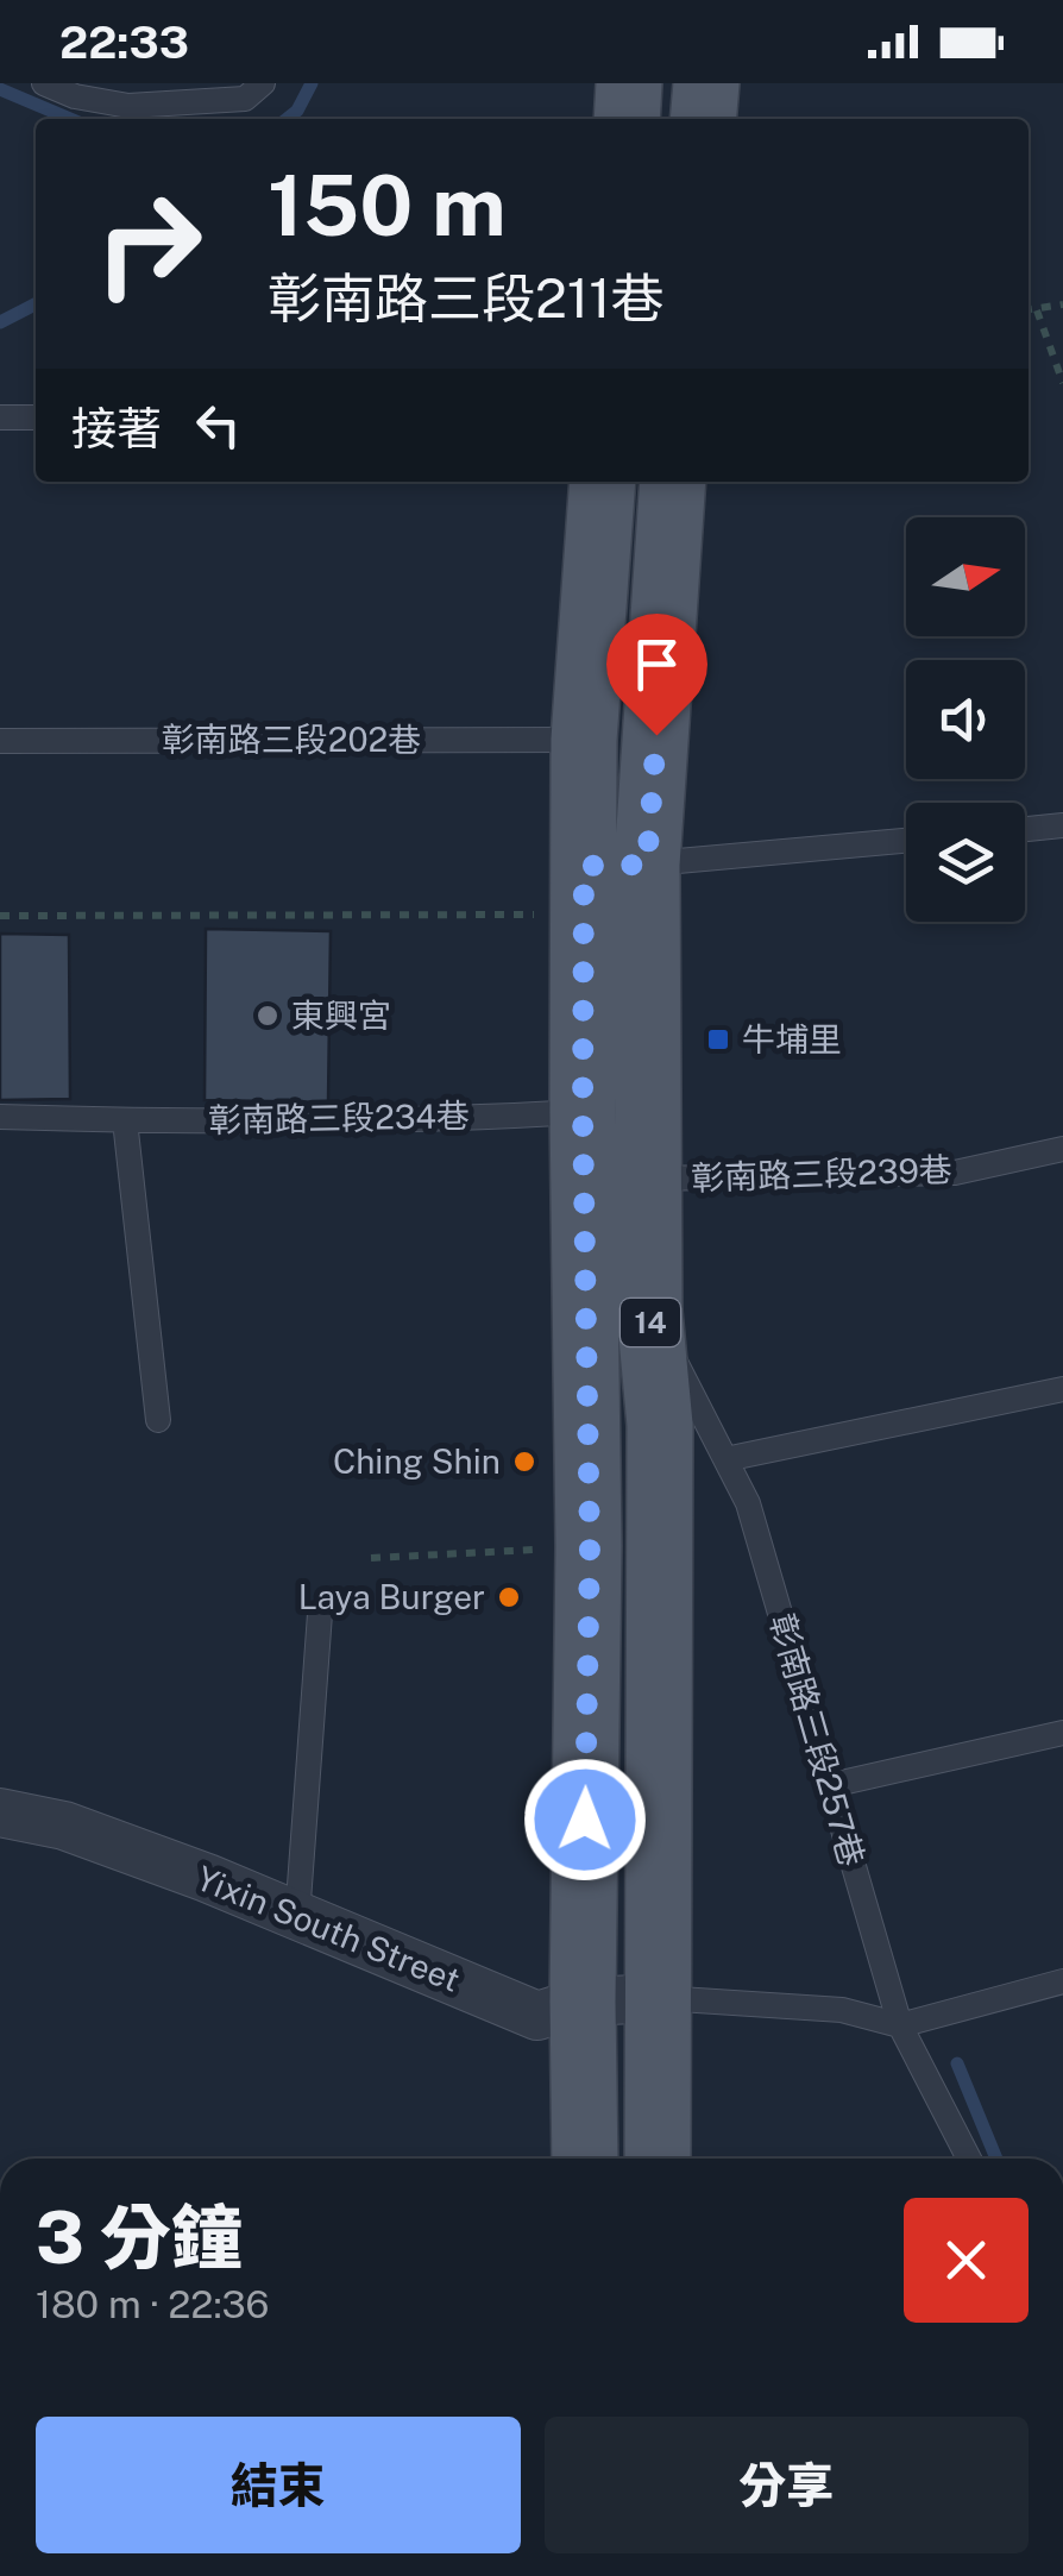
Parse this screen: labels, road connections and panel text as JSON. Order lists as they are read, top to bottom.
{
  "streets": {
    "main road": ["14"],
    "street": ["Yixin South Street"],
    "lane": [
      "彰南路三段202巷",
      "彰南路三段234巷",
      "彰南路三段239巷",
      "彰南路三段257巷"
    ]
  },
  "crossings": [
    ["彰南路三段202巷", "14"],
    ["彰南路三段234巷", "彰南路三段239巷"],
    ["彰南路三段234巷", "14"],
    ["彰南路三段239巷", "14"],
    ["14", "彰南路三段257巷"],
    ["14", "Yixin South Street"]
  ],
  "places": {
    "other": ["東興宮", "Ching Shin", "Laya Burger"],
    "transit": ["牛埔里"]
  },
  "north": "right",
  "page": {
    "status": "22:33",
    "turn": ["150 m", "彰南路三段211巷"],
    "then": "接著",
    "heading": ["3 分鐘", "180 m · 22:36"],
    "buttons": ["結束", "分享"]
  }
}
